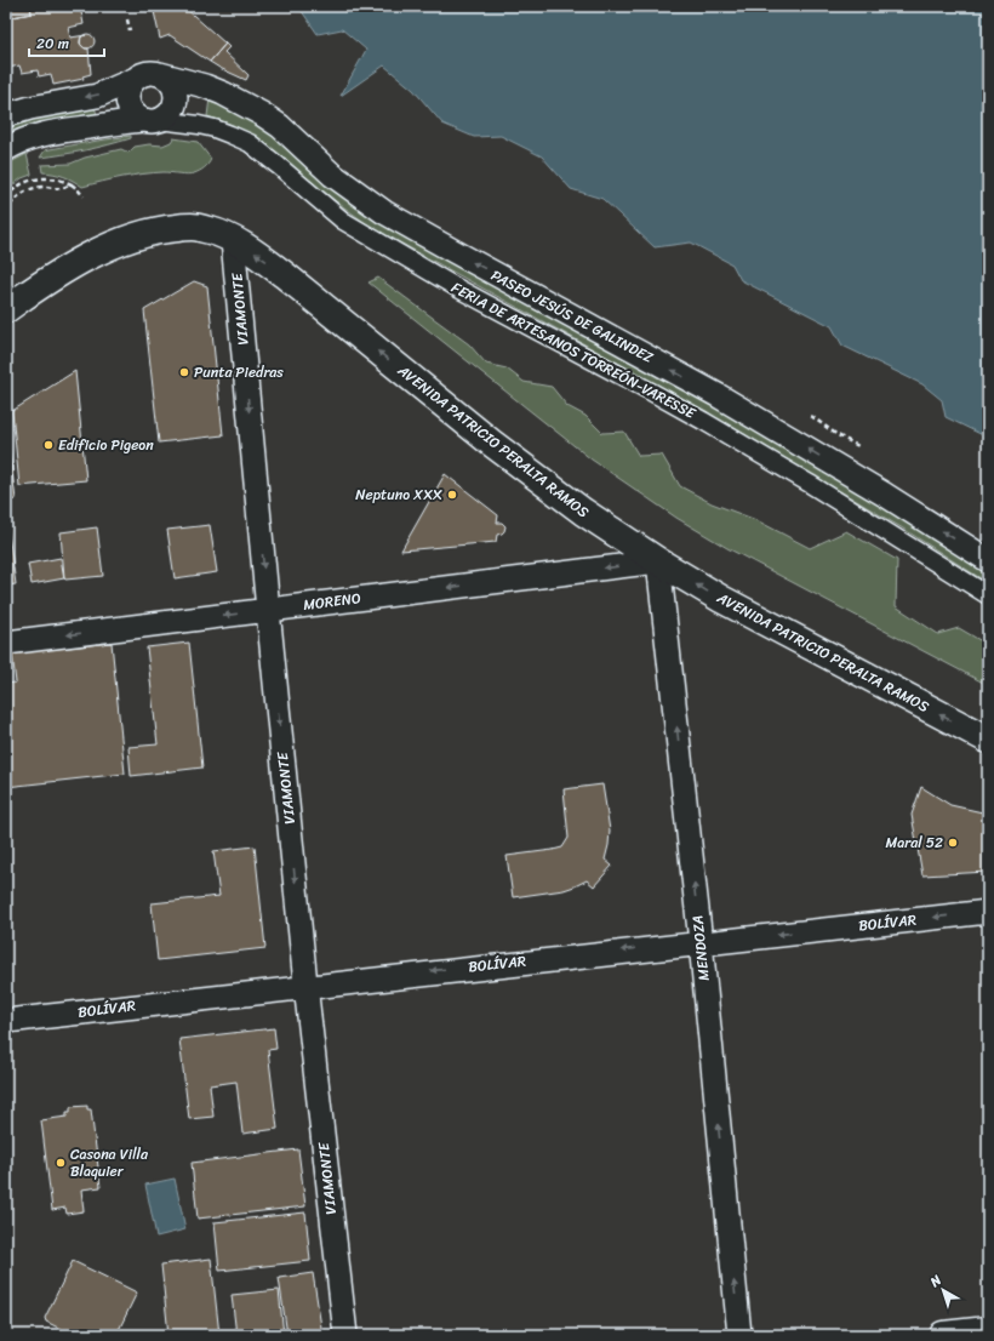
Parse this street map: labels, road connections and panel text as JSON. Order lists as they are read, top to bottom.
{
  "streets": {
    "main road": ["AVENIDA PATRICIO PERALTA RAMOS"],
    "street": [
      "VIAMONTE",
      "PASEO JESÚS DE GALINDEZ",
      "FERIA DE ARTESANOS TORREÓN-VARESSE",
      "MORENO",
      "BOLÍVAR",
      "MENDOZA"
    ]
  },
  "crossings": [
    ["VIAMONTE", "AVENIDA PATRICIO PERALTA RAMOS"],
    ["VIAMONTE", "MORENO"],
    ["VIAMONTE", "BOLÍVAR"],
    ["PASEO JESÚS DE GALINDEZ", "FERIA DE ARTESANOS TORREÓN-VARESSE"],
    ["AVENIDA PATRICIO PERALTA RAMOS", "MORENO"],
    ["AVENIDA PATRICIO PERALTA RAMOS", "MENDOZA"],
    ["MORENO", "MENDOZA"],
    ["BOLÍVAR", "MENDOZA"]
  ],
  "one_way": [
    "VIAMONTE",
    "PASEO JESÚS DE GALINDEZ",
    "AVENIDA PATRICIO PERALTA RAMOS",
    "MORENO",
    "BOLÍVAR",
    "MENDOZA"
  ],
  "places": [
    "Punta Piedras",
    "Edificio Pigeon",
    "Neptuno XXX",
    "Maral 52",
    "Casona Villa Blaquier"
  ],
  "scale_bar": "20 m",
  "north": "top left"
}
